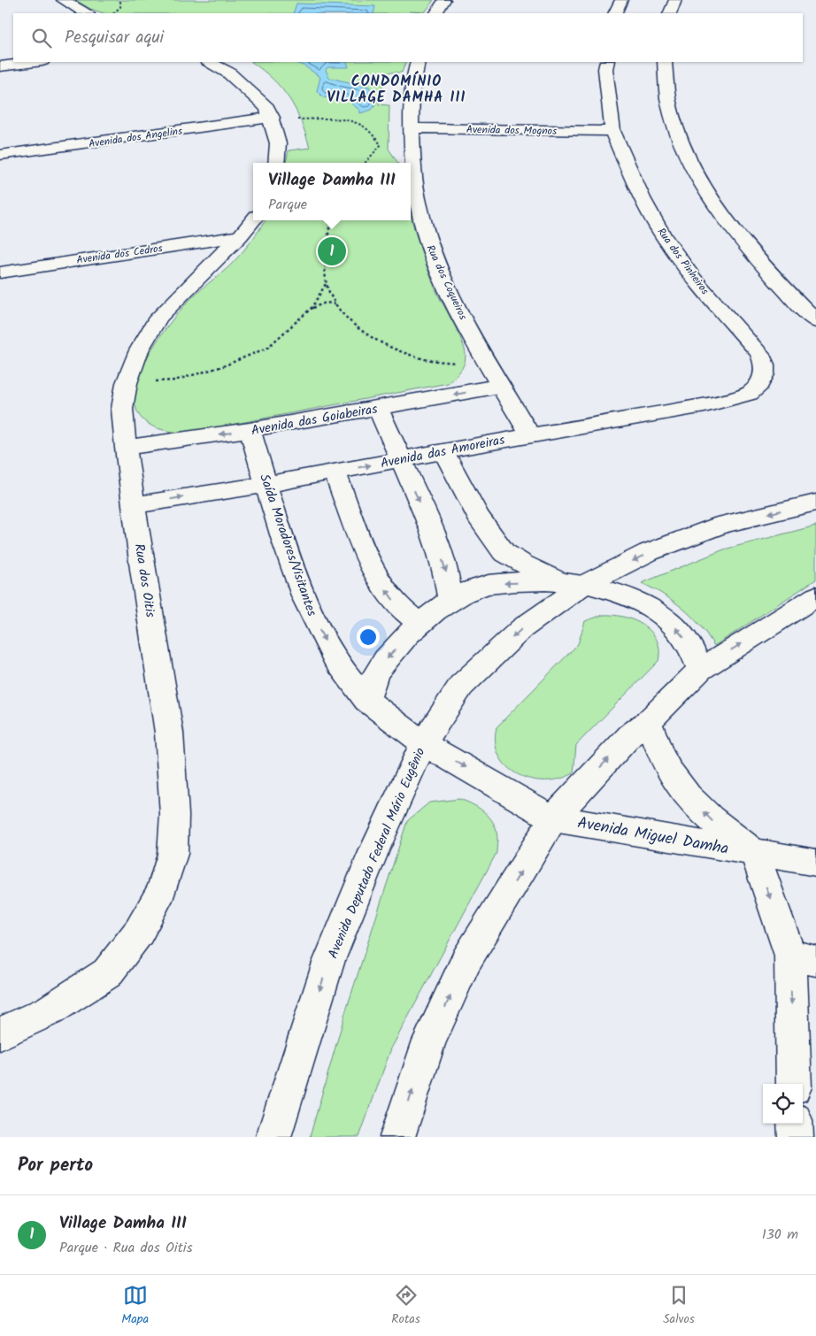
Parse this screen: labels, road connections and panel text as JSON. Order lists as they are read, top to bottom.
{
  "streets": {
    "street": [
      "Avenida dos Mognos",
      "Avenida dos Angelins",
      "Avenida dos Cedros",
      "Rua dos Pinheiros",
      "Rua dos Coqueiros",
      "Avenida das Goiabeiras",
      "Avenida das Amoreiras",
      "Saída Moradores/Visitantes",
      "Rua dos Oitis",
      "Avenida Miguel Damha",
      "Avenida Deputado Federal Mário Eugênio"
    ]
  },
  "crossings": [
    ["Avenida dos Mognos", "Rua dos Pinheiros"],
    ["Avenida dos Mognos", "Rua dos Coqueiros"],
    ["Avenida dos Cedros", "Rua dos Oitis"],
    ["Rua dos Pinheiros", "Avenida das Amoreiras"],
    ["Rua dos Coqueiros", "Avenida das Goiabeiras"],
    ["Rua dos Coqueiros", "Avenida das Amoreiras"],
    ["Avenida das Goiabeiras", "Saída Moradores/Visitantes"],
    ["Avenida das Goiabeiras", "Rua dos Oitis"],
    ["Avenida das Amoreiras", "Saída Moradores/Visitantes"],
    ["Avenida das Amoreiras", "Rua dos Oitis"],
    ["Saída Moradores/Visitantes", "Avenida Miguel Damha"],
    ["Saída Moradores/Visitantes", "Avenida Deputado Federal Mário Eugênio"]
  ],
  "one_way": ["Avenida Miguel Damha"],
  "districts": ["CONDOMÍNIO VILLAGE DAMHA III"],
  "page": {
    "search": "Pesquisar aqui",
    "popup": ["Village Damha III", "Parque"],
    "pins": "1",
    "heading": "Por perto",
    "list": [
      {
        "mark": "1",
        "name": "Village Damha III",
        "note": "Parque · Rua dos Oitis",
        "value": "130 m"
      }
    ],
    "nav": ["Mapa", "Rotas", "Salvos"]
  }
}
